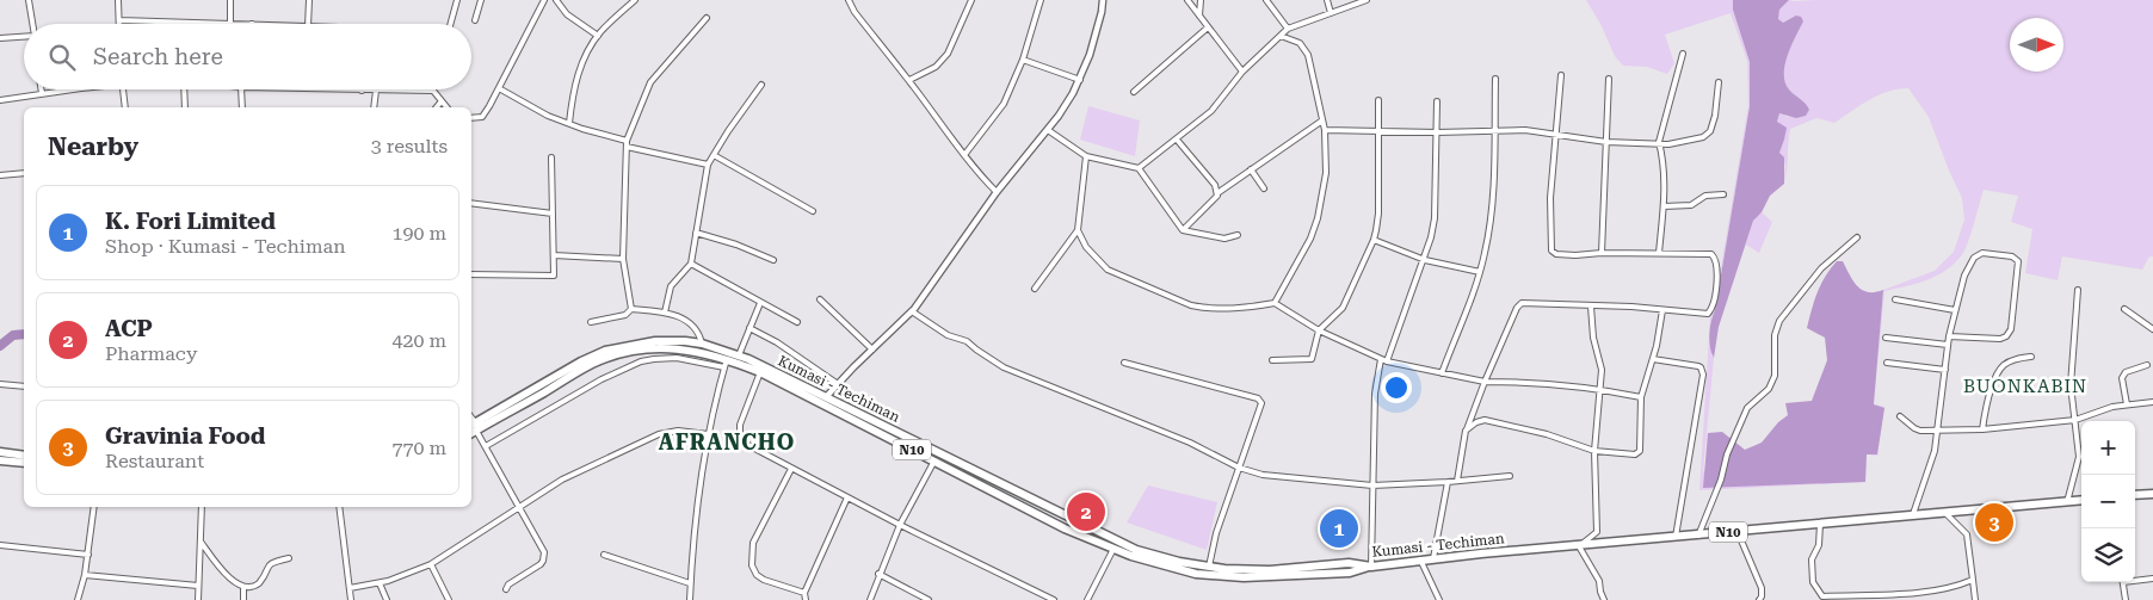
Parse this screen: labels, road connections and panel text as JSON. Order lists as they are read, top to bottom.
{
  "streets": {
    "highway": ["Kumasi - Techiman", "N10"]
  },
  "crossings": [
    ["Kumasi - Techiman", "N10"]
  ],
  "districts": ["BUONKABIN", "AFRANCHO"],
  "north": "right",
  "page": {
    "search": "Search here",
    "heading": ["Nearby", "3 results"],
    "list": [
      {
        "mark": "1",
        "name": "K. Fori Limited",
        "note": "Shop · Kumasi - Techiman",
        "value": "190 m"
      },
      {
        "mark": "2",
        "name": "ACP",
        "note": "Pharmacy",
        "value": "420 m"
      },
      {
        "mark": "3",
        "name": "Gravinia Food",
        "note": "Restaurant",
        "value": "770 m"
      }
    ],
    "map_buttons": ["+", "−"],
    "pins": ["2", "3", "1"]
  }
}
